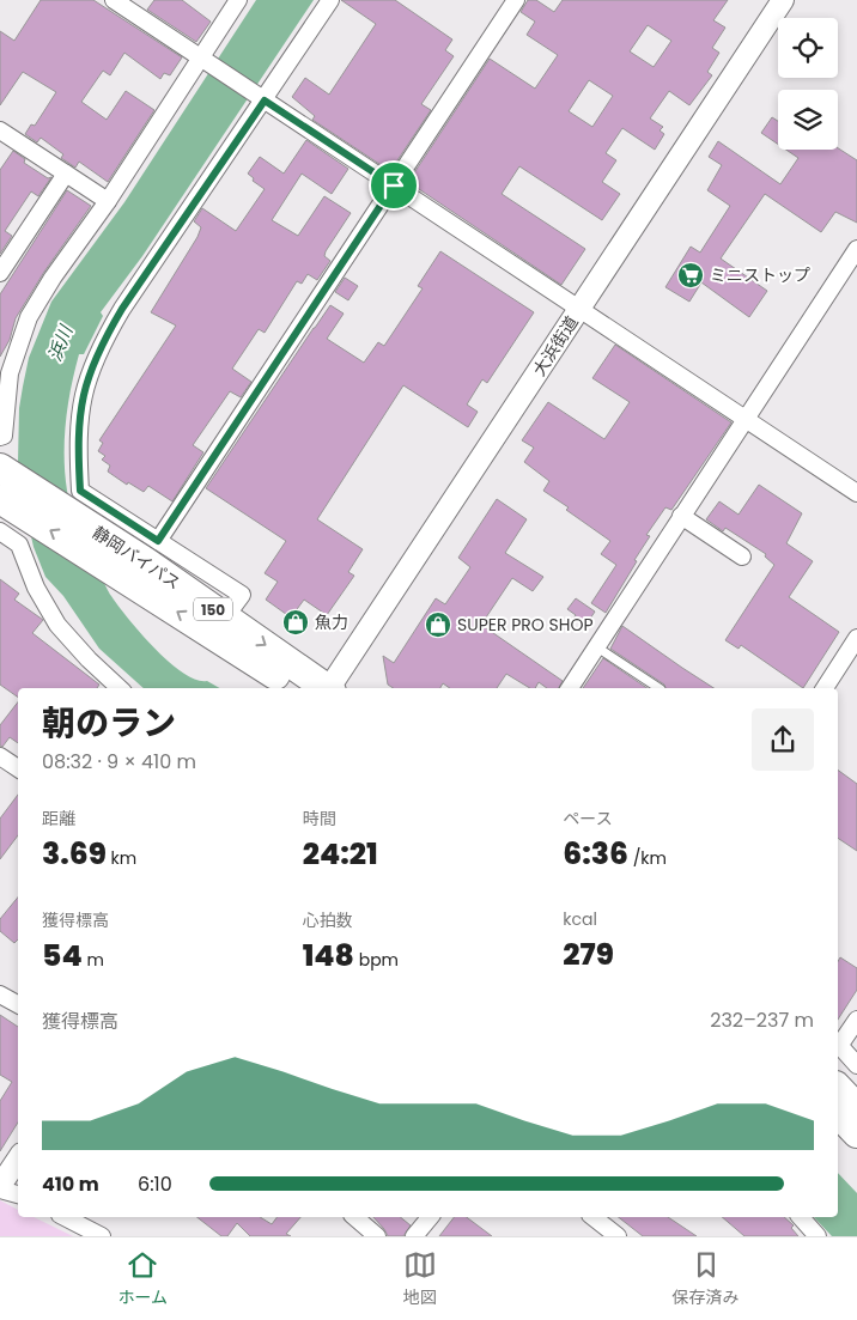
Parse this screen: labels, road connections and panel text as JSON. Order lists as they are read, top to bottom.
{
  "streets": {
    "highway": ["静岡バイパス", "150"],
    "street": ["大浜街道"]
  },
  "water": ["浜川"],
  "places": {
    "supermarket": ["ミニストップ"],
    "shop": ["魚力", "SUPER PRO SHOP"]
  },
  "page": {
    "heading": ["朝のラン", "08:32 · 9 × 410 m"],
    "stats": [
      ["距離", "3.69 km"],
      ["時間", "24:21"],
      ["ペース", "6:36 /km"],
      ["獲得標高", "54 m"],
      ["心拍数", "148 bpm"],
      ["kcal", "279"]
    ],
    "chart": ["獲得標高", "232–237 m"],
    "list": [
      {
        "name": "410 m",
        "note": "6:10"
      }
    ],
    "tabs": ["ホーム", "地図", "保存済み"]
  }
}
